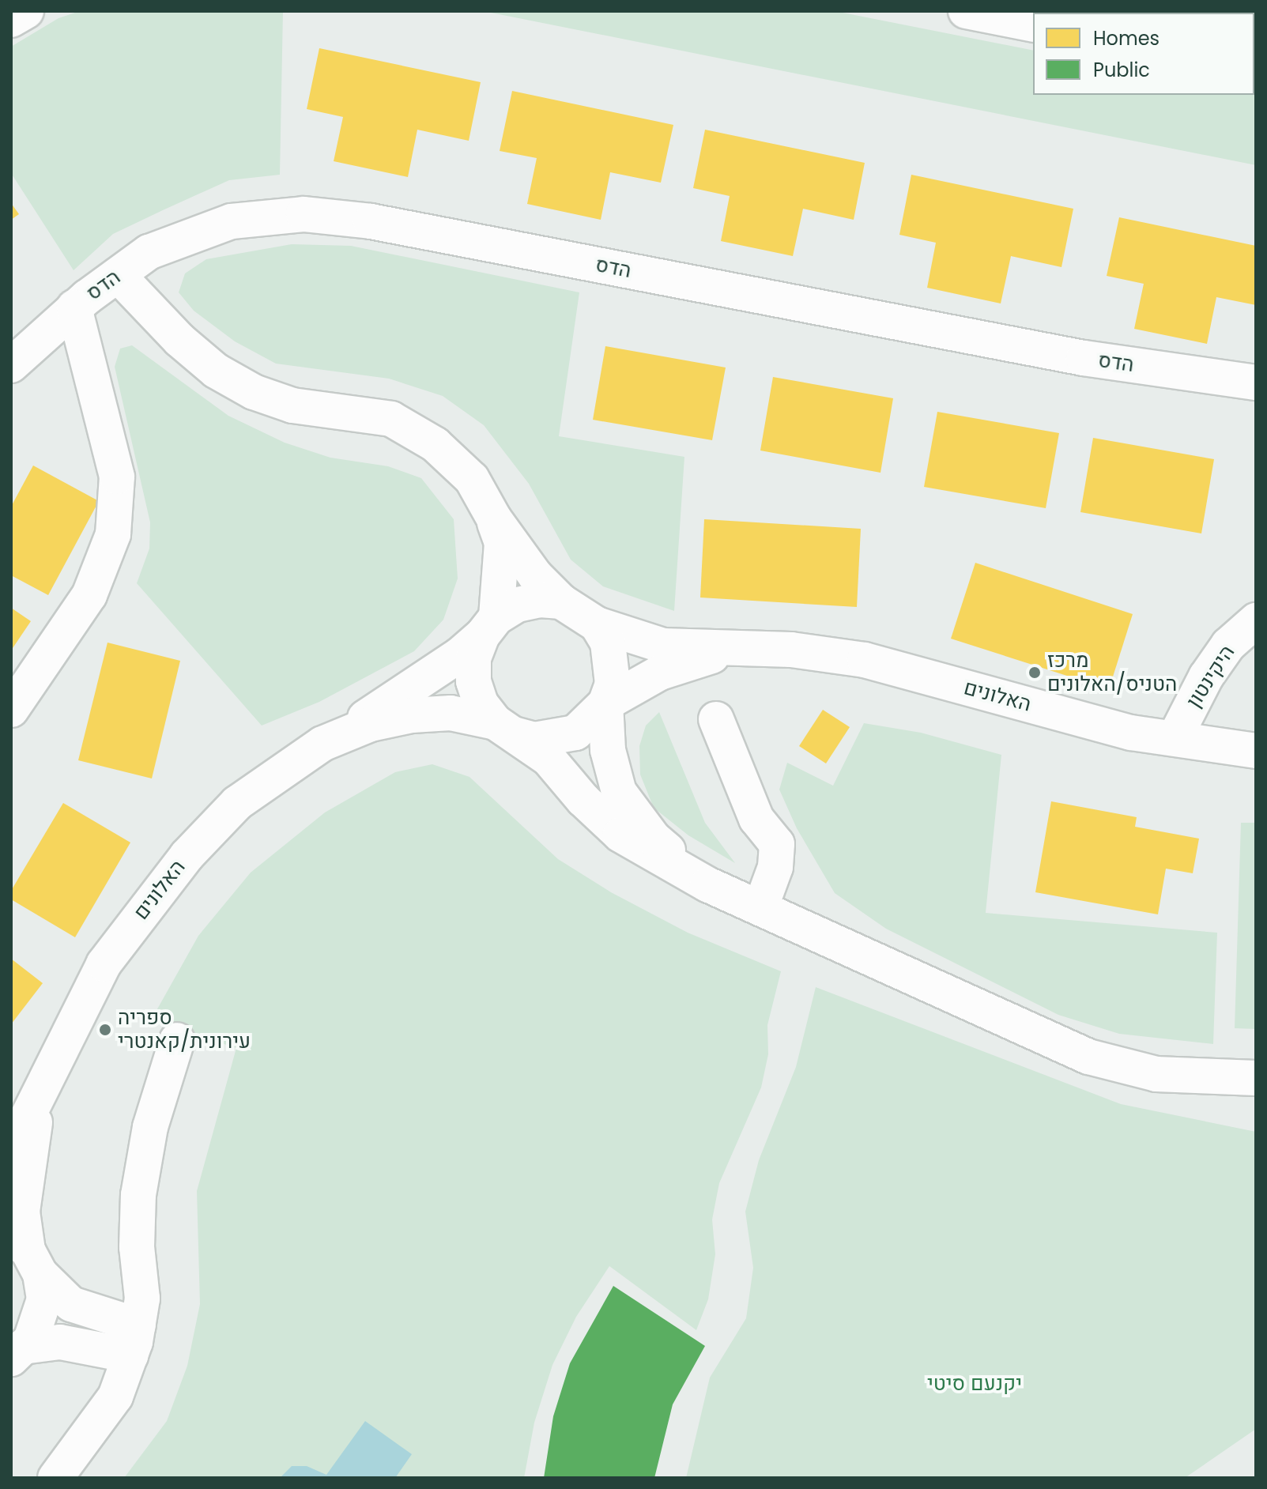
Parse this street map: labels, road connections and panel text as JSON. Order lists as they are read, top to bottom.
{
  "streets": {
    "street": ["הדס", "היקינטון", "האלונים"]
  },
  "crossings": [
    ["היקינטון", "האלונים"]
  ],
  "parks": ["יקנעם סיטי"],
  "places": ["מרכז הטניס/האלונים", "ספריה עירונית/קאנטרי"],
  "legend": ["Homes", "Public"]
}
